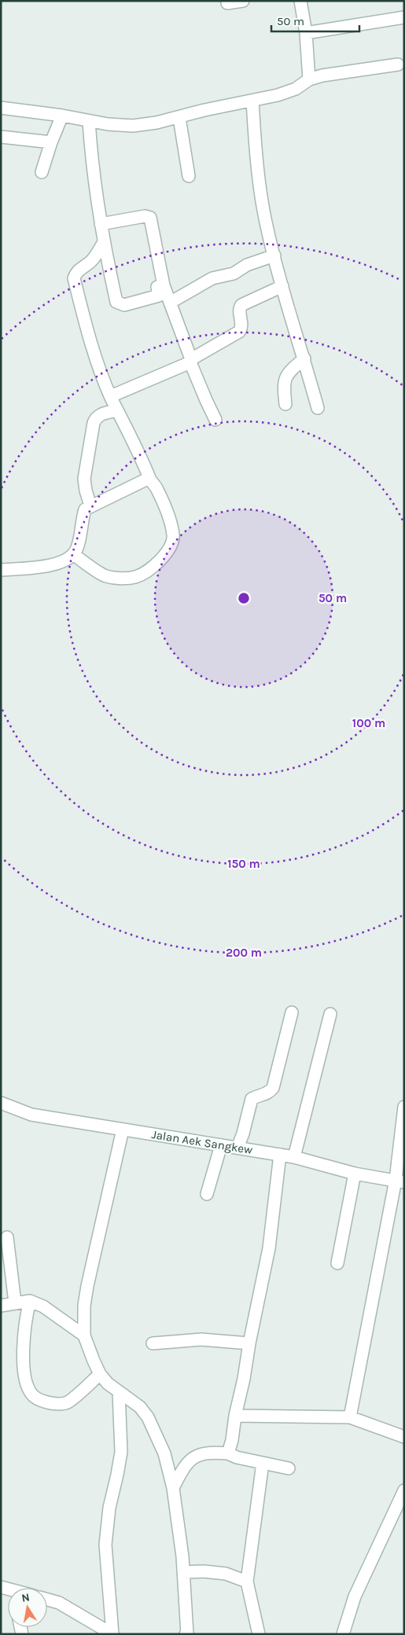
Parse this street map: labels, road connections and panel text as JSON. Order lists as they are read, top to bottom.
{
  "streets": {
    "street": ["Jalan Aek Sangkew"]
  },
  "scale_bar": "50 m",
  "north": "top",
  "rings": [
    "50 m",
    "100 m",
    "150 m",
    "200 m"
  ]
}
